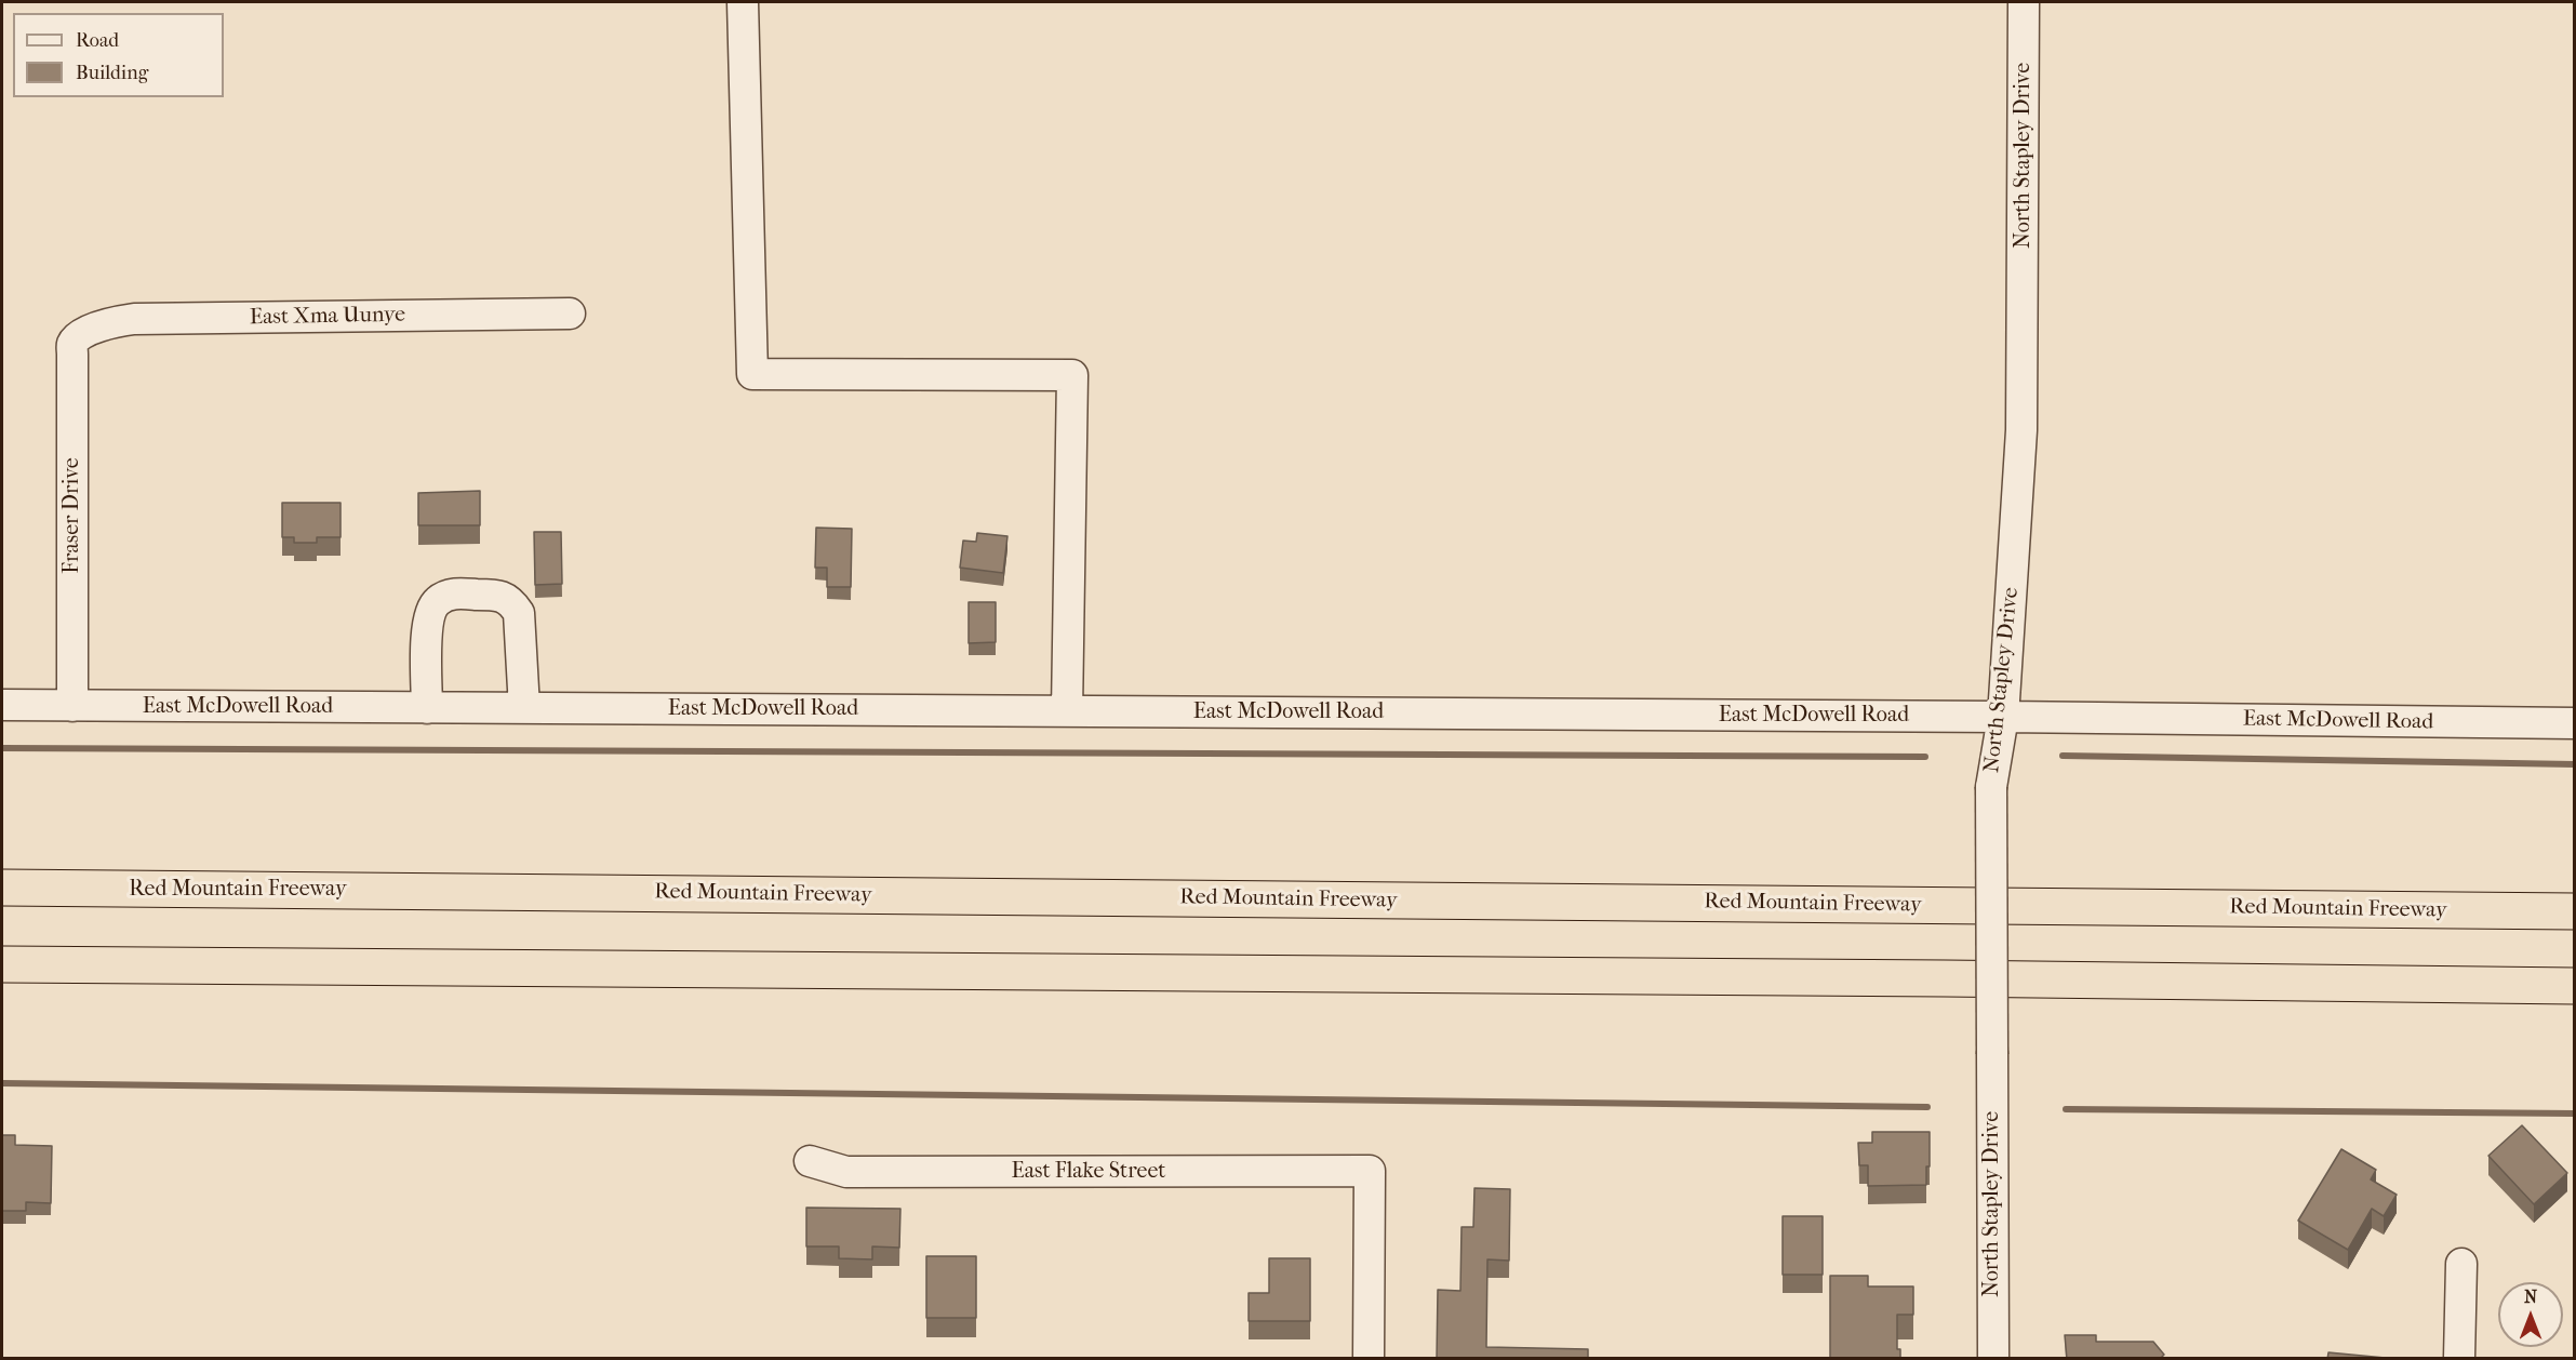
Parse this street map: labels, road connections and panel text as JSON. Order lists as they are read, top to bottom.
{
  "streets": {
    "highway": ["Red Mountain Freeway"],
    "street": [
      "North Stapley Drive",
      "East Xma Uunye",
      "Fraser Drive",
      "East McDowell Road",
      "East Flake Street"
    ]
  },
  "crossings": [
    ["North Stapley Drive", "East McDowell Road"],
    ["East Xma Uunye", "Fraser Drive"],
    ["Fraser Drive", "East McDowell Road"]
  ],
  "legend": ["Road", "Building"],
  "north": "top"
}
